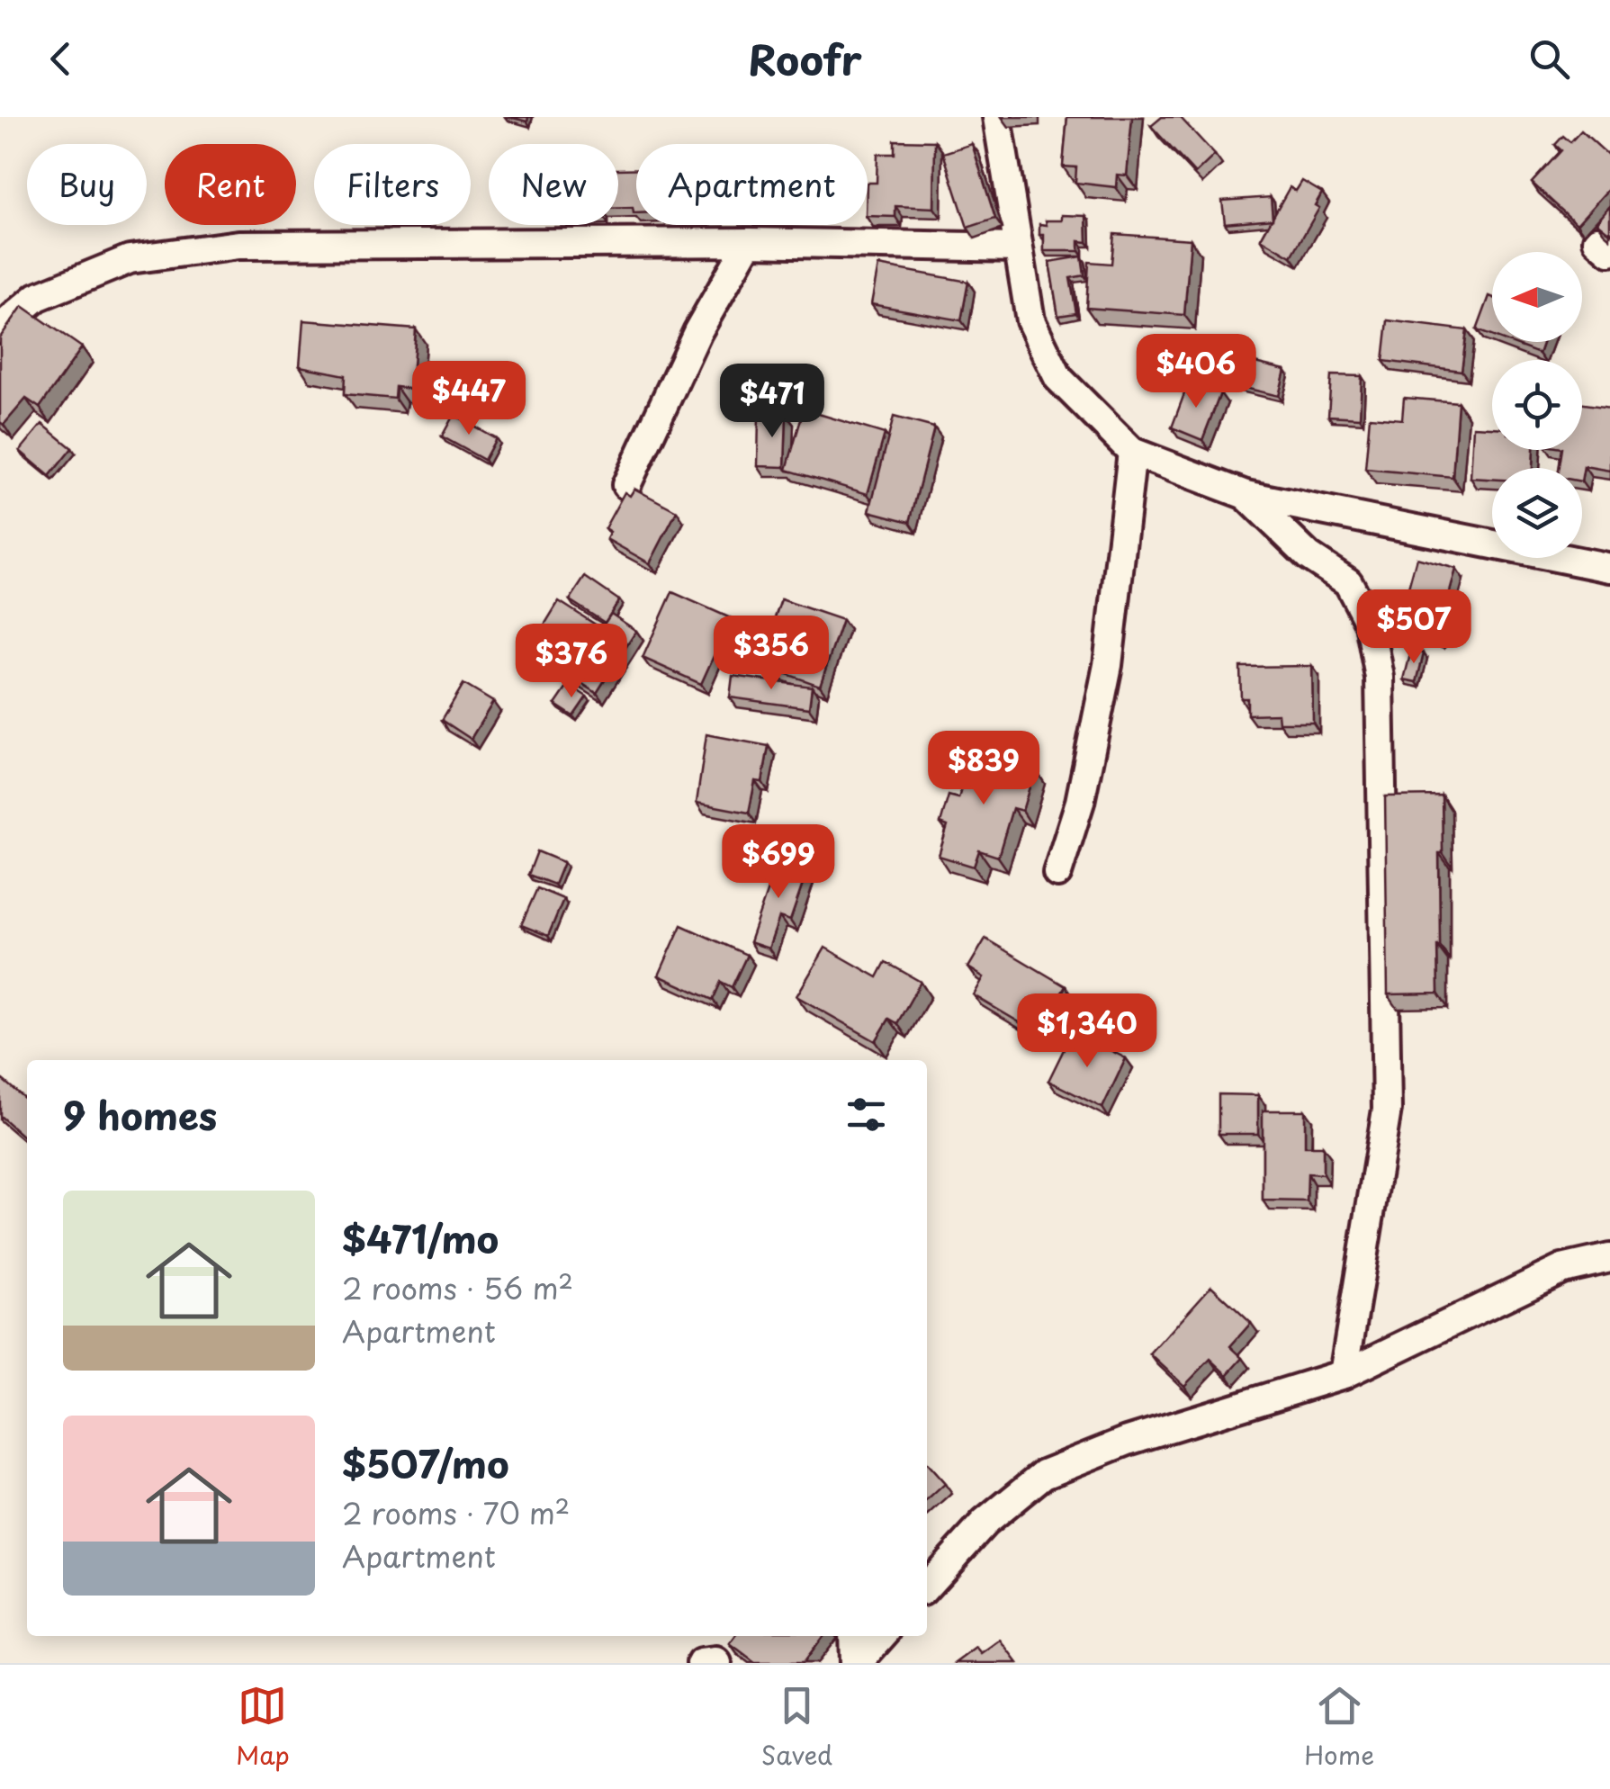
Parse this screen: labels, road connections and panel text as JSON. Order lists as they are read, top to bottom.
{
  "north": "left",
  "page": {
    "header": "Roofr",
    "chip": [
      "Buy",
      "Rent",
      "Filters",
      "New",
      "Apartment"
    ],
    "price": [
      "$406",
      "$447",
      "$471",
      "$507",
      "$356",
      "$376",
      "$839",
      "$699",
      "$1,340"
    ],
    "heading": "9 homes",
    "list": [
      {
        "name": "$471/mo",
        "note": "2 rooms · 56 m² · Apartment"
      },
      {
        "name": "$507/mo",
        "note": "2 rooms · 70 m² · Apartment"
      }
    ],
    "tabs": ["Map", "Saved", "Home"]
  }
}
